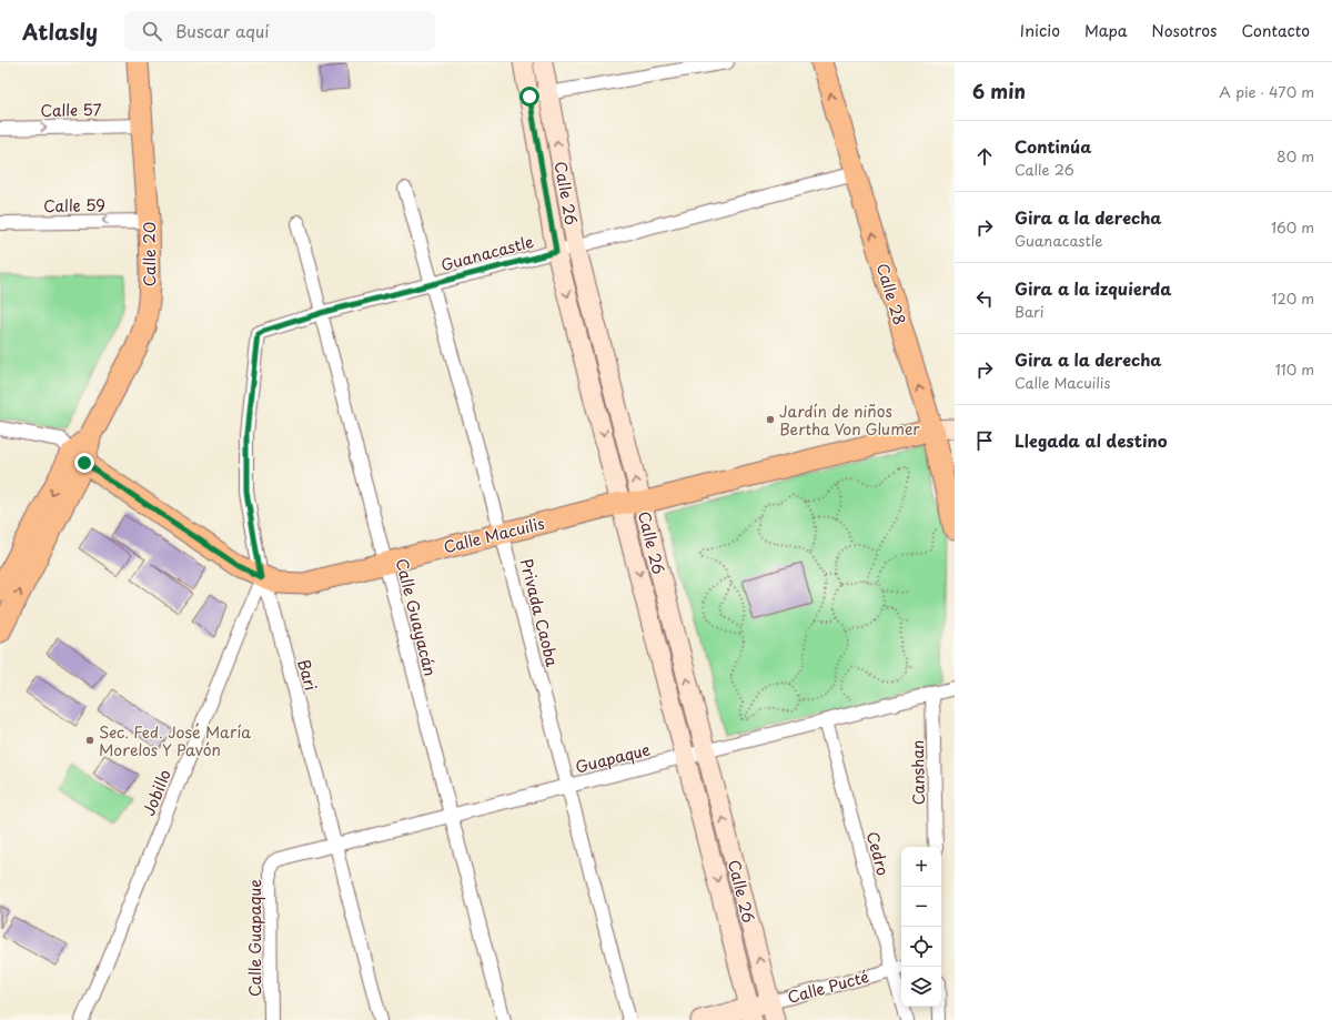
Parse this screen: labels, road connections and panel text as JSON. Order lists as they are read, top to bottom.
{
  "streets": {
    "main road": [
      "Calle 26",
      "Calle 20",
      "Calle 28",
      "Calle Macuilis",
      "Calle Pucté"
    ],
    "street": [
      "Calle 57",
      "Calle 59",
      "Guanacastle",
      "Privada Caoba",
      "Calle Guayacán",
      "Bari",
      "Guapaque",
      "Canshan",
      "Jobillo",
      "Cedro",
      "Calle Guapaque"
    ]
  },
  "crossings": [
    ["Calle 57", "Calle 20"],
    ["Calle 26", "Guanacastle"],
    ["Calle 26", "Calle Macuilis"],
    ["Calle 26", "Guapaque"],
    ["Calle 26", "Calle Pucté"],
    ["Calle 59", "Calle 20"],
    ["Guanacastle", "Calle 28"],
    ["Guanacastle", "Privada Caoba"],
    ["Guanacastle", "Calle Guayacán"],
    ["Guanacastle", "Bari"],
    ["Calle 20", "Calle Macuilis"],
    ["Calle 28", "Calle Macuilis"],
    ["Calle Macuilis", "Privada Caoba"],
    ["Calle Macuilis", "Calle Guayacán"],
    ["Calle Macuilis", "Bari"],
    ["Calle Macuilis", "Jobillo"],
    ["Privada Caoba", "Guapaque"],
    ["Calle Guayacán", "Guapaque"],
    ["Bari", "Guapaque"],
    ["Bari", "Jobillo"],
    ["Guapaque", "Canshan"],
    ["Guapaque", "Cedro"],
    ["Guapaque", "Calle Guapaque"],
    ["Cedro", "Calle Pucté"]
  ],
  "one_way": ["Calle 57", "Calle 59", "Calle 28"],
  "places": ["Jardín de niños Bertha Von Glumer", "Sec. Fed. José María Morelos Y Pavón"],
  "page": {
    "header": "Atlasly",
    "search": "Buscar aquí",
    "nav": [
      "Inicio",
      "Mapa",
      "Nosotros",
      "Contacto"
    ],
    "heading": ["6 min", "A pie · 470 m"],
    "list": [
      ["Continúa", "Calle 26", "80 m"],
      ["Gira a la derecha", "Guanacastle", "160 m"],
      ["Gira a la izquierda", "Bari", "120 m"],
      ["Gira a la derecha", "Calle Macuilis", "110 m"],
      "Llegada al destino"
    ],
    "map_buttons": ["+", "−"]
  }
}
